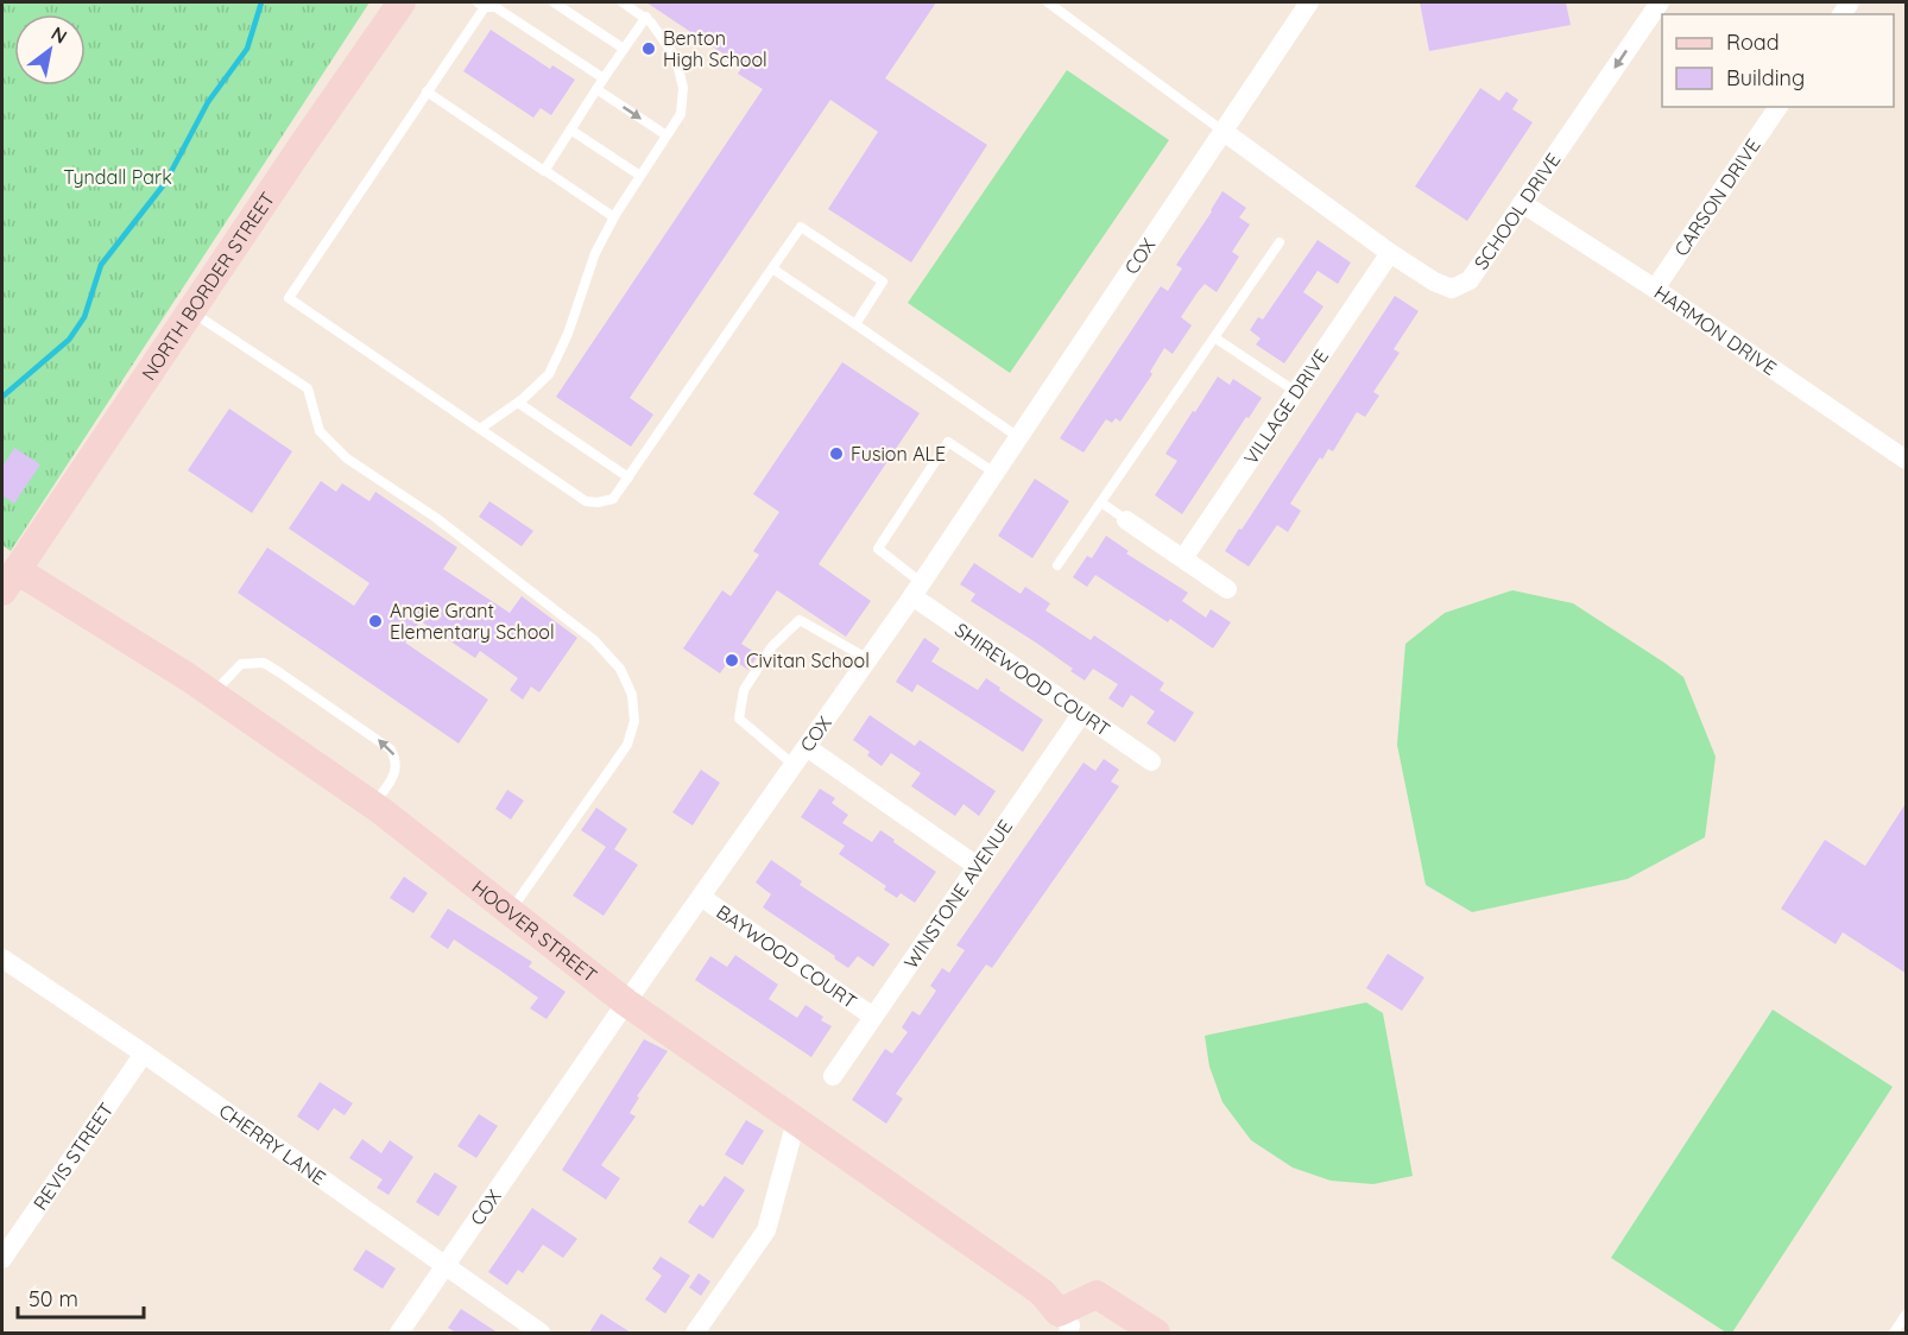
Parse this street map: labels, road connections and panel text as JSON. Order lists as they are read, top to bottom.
{
  "streets": {
    "street": [
      "CARSON DRIVE",
      "SCHOOL DRIVE",
      "COX",
      "NORTH BORDER STREET",
      "HARMON DRIVE",
      "VILLAGE DRIVE",
      "SHIREWOOD COURT",
      "WINSTONE AVENUE",
      "HOOVER STREET",
      "BAYWOOD COURT",
      "CHERRY LANE",
      "REVIS STREET"
    ]
  },
  "crossings": [
    ["CARSON DRIVE", "HARMON DRIVE"],
    ["SCHOOL DRIVE", "COX"],
    ["SCHOOL DRIVE", "HARMON DRIVE"],
    ["SCHOOL DRIVE", "VILLAGE DRIVE"],
    ["COX", "SHIREWOOD COURT"],
    ["COX", "HOOVER STREET"],
    ["COX", "BAYWOOD COURT"],
    ["COX", "CHERRY LANE"],
    ["NORTH BORDER STREET", "HOOVER STREET"],
    ["SHIREWOOD COURT", "WINSTONE AVENUE"],
    ["WINSTONE AVENUE", "BAYWOOD COURT"],
    ["CHERRY LANE", "REVIS STREET"]
  ],
  "one_way": ["SCHOOL DRIVE"],
  "parks": ["Tyndall Park"],
  "places": [
    "Benton High School",
    "Fusion ALE",
    "Angie Grant Elementary School",
    "Civitan School"
  ],
  "legend": ["Road", "Building"],
  "scale_bar": "50 m",
  "north": "top right"
}
